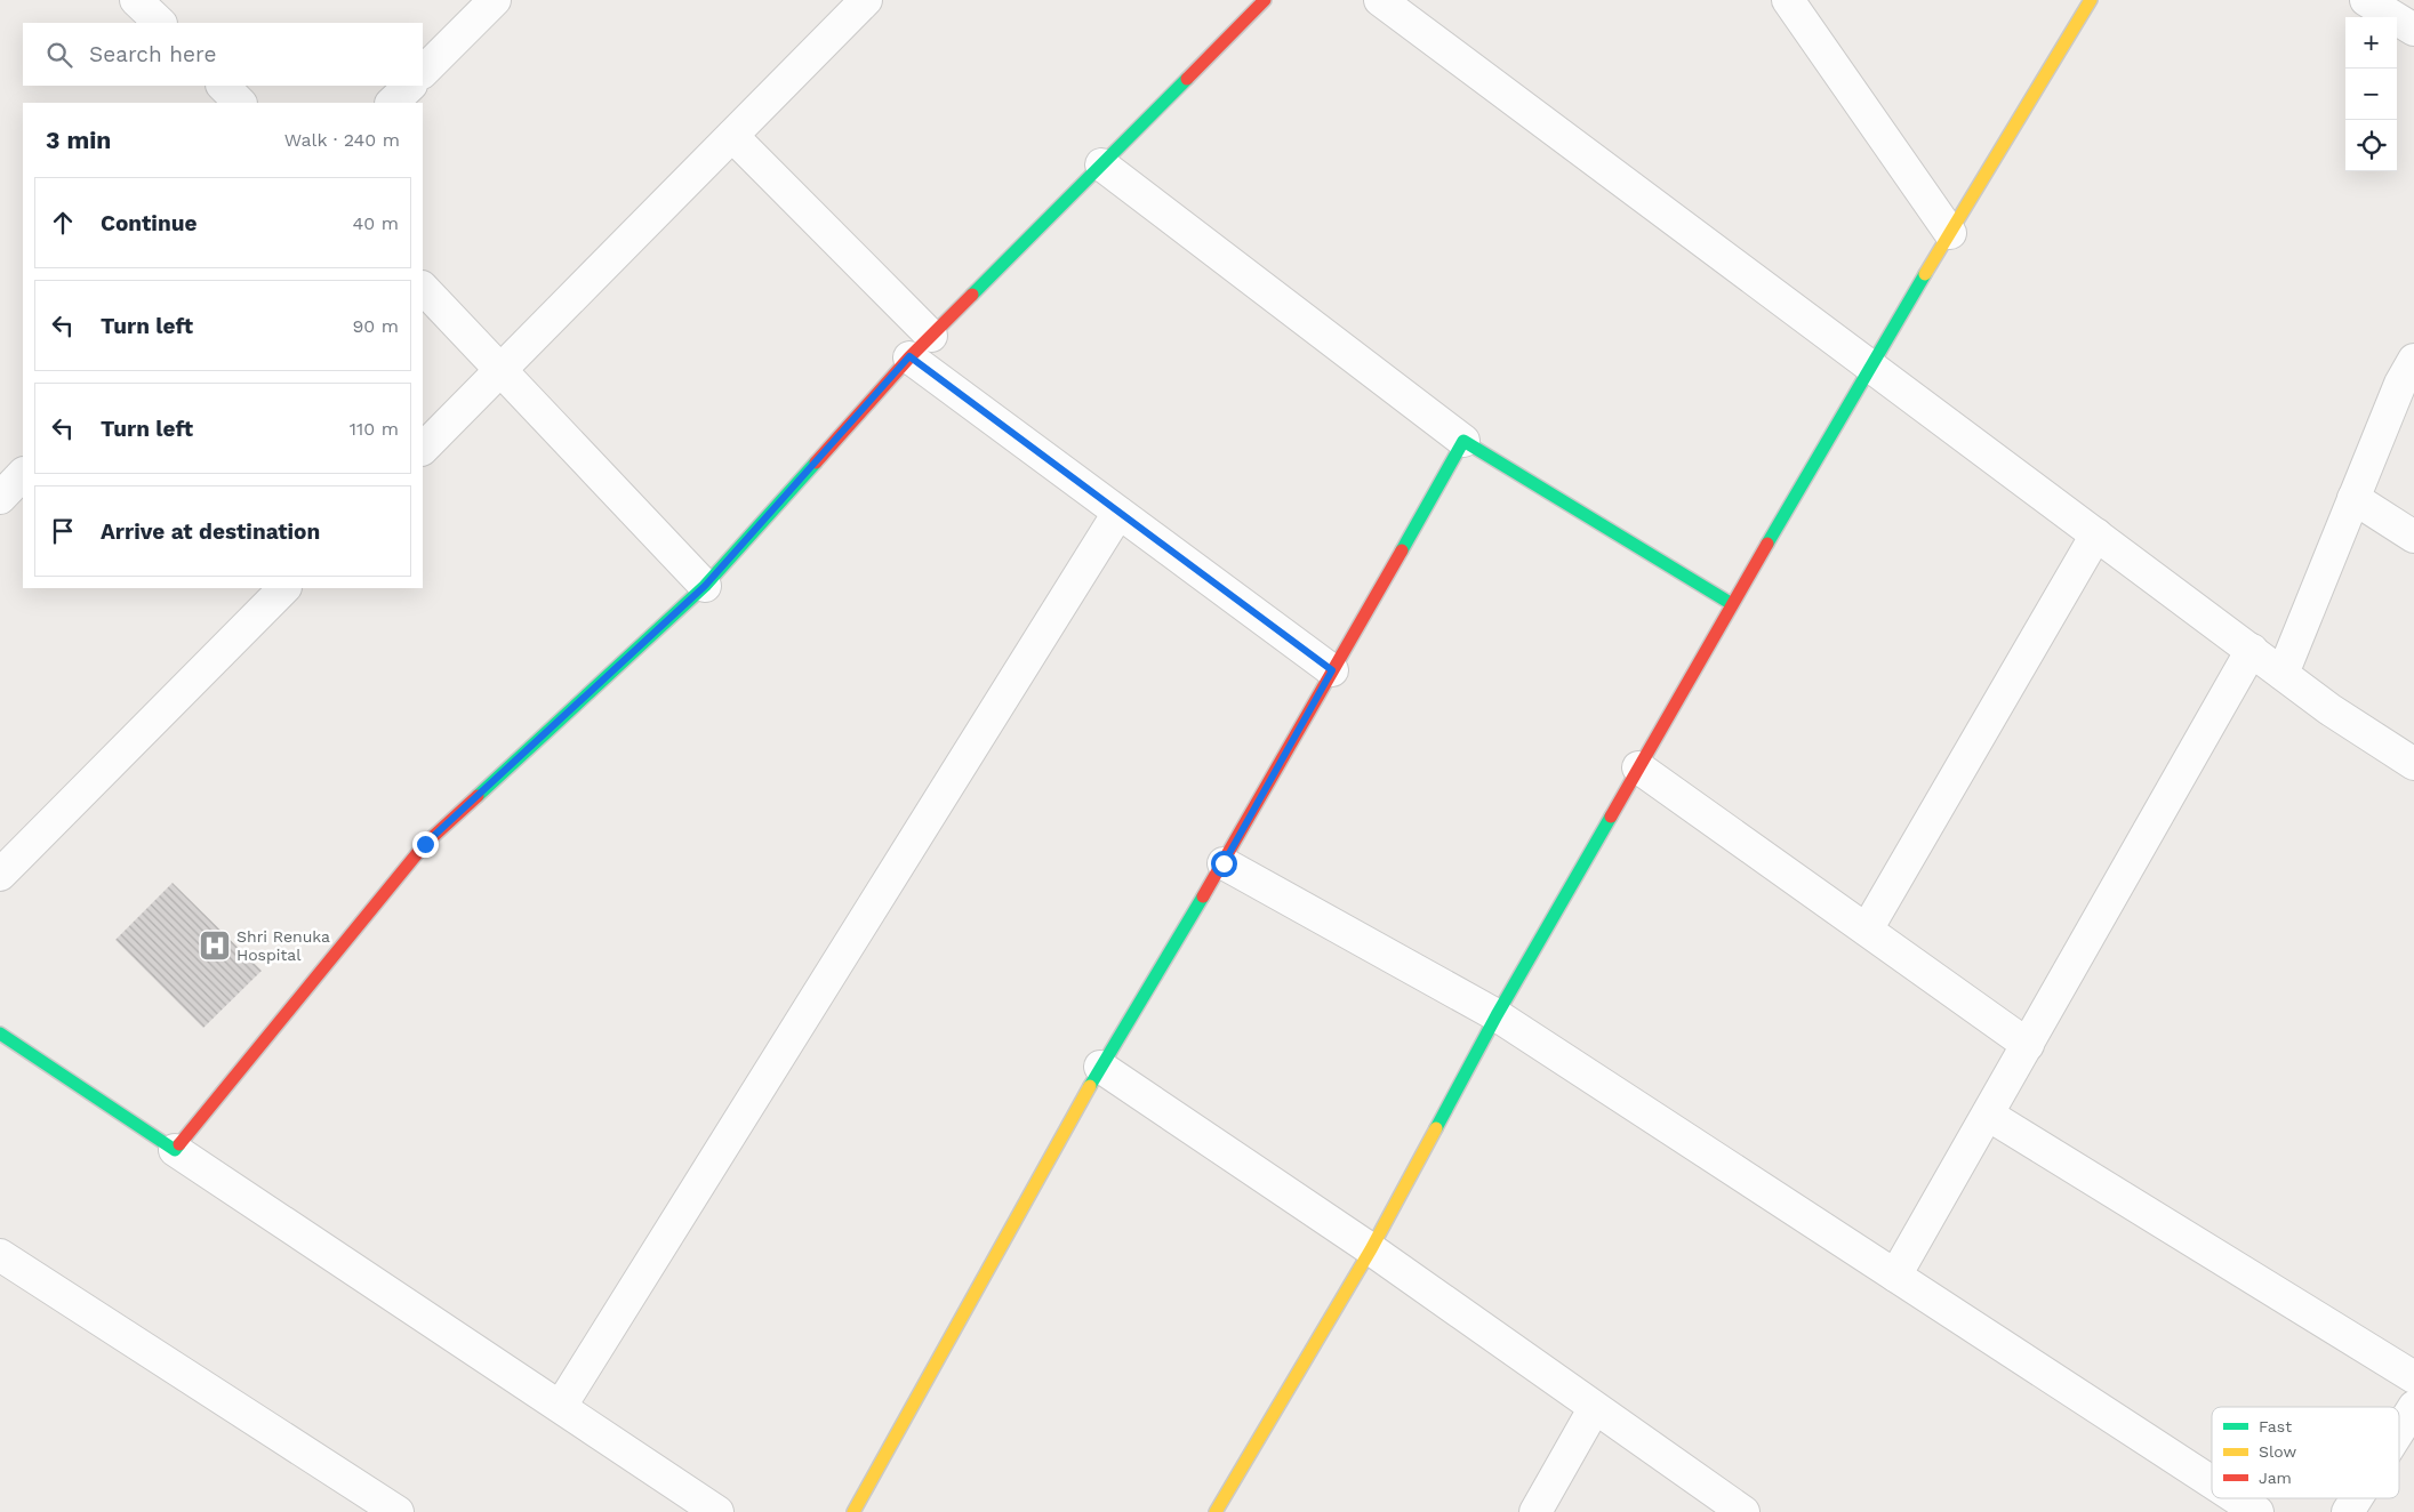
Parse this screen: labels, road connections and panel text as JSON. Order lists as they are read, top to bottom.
{
  "places": {
    "hospital": ["Shri Renuka Hospital"]
  },
  "legend": ["Fast", "Slow", "Jam"],
  "page": {
    "map_buttons": ["+", "−"],
    "search": "Search here",
    "heading": ["3 min", "Walk · 240 m"],
    "list": [
      ["Continue", "40 m"],
      ["Turn left", "90 m"],
      ["Turn left", "110 m"],
      "Arrive at destination"
    ]
  }
}
